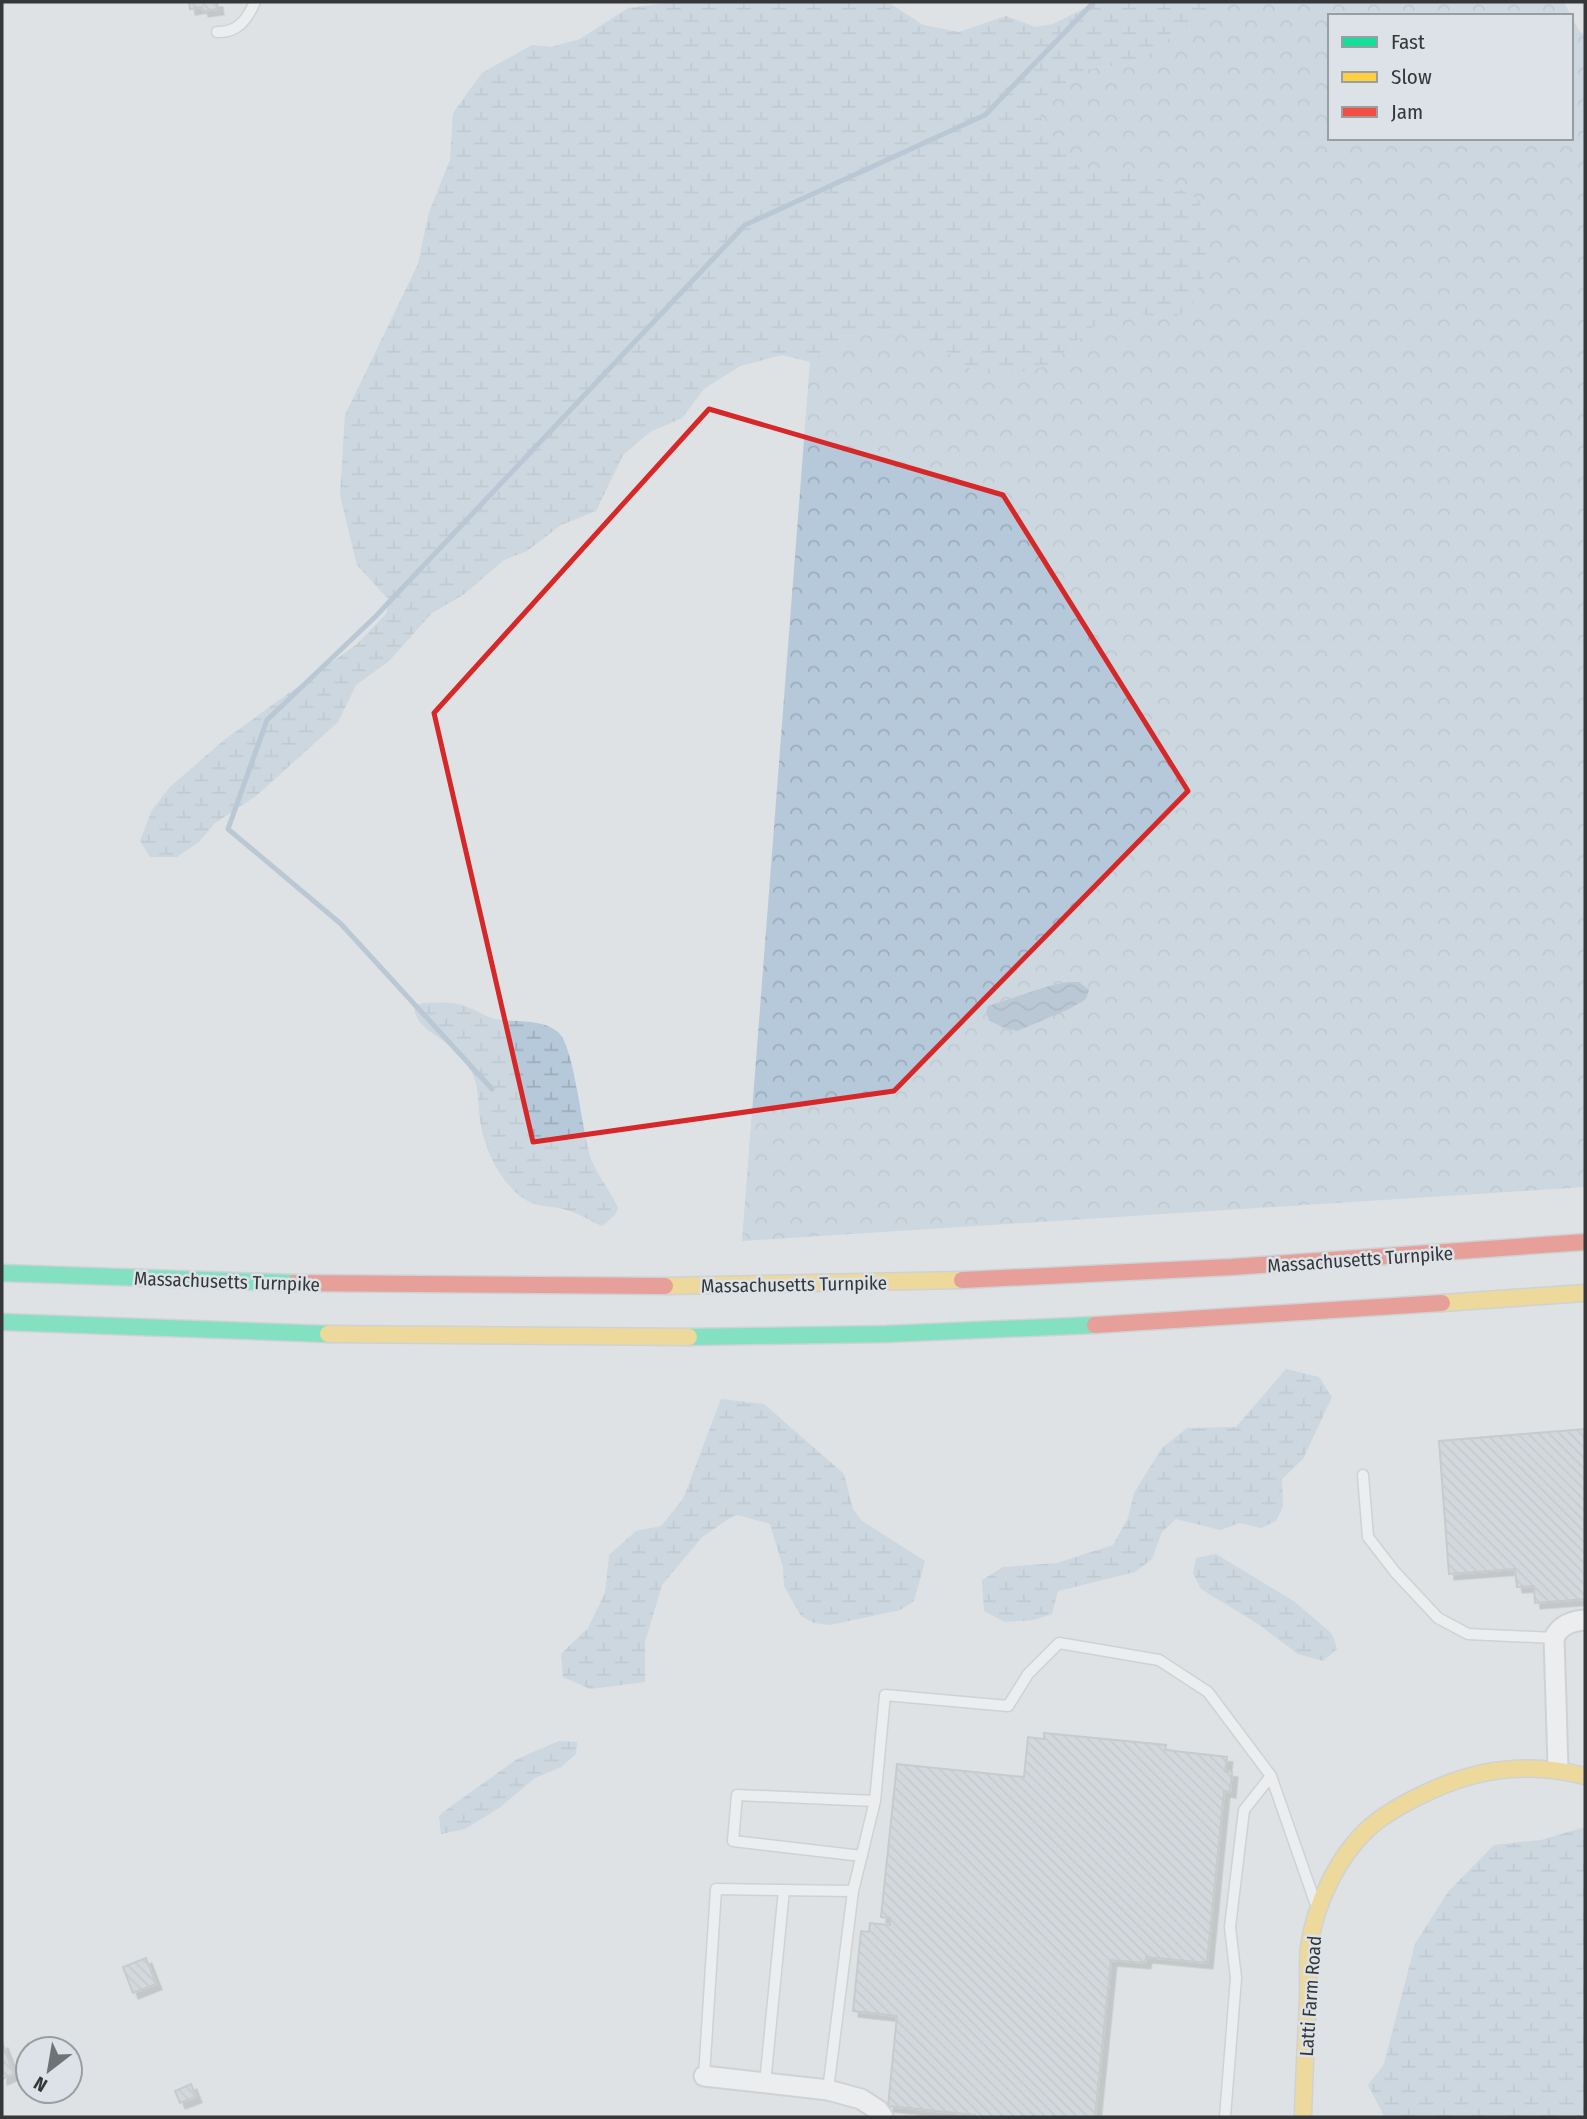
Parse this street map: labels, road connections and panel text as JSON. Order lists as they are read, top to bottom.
{
  "streets": {
    "main road": ["Massachusetts Turnpike", "Latti Farm Road"]
  },
  "legend": ["Fast", "Slow", "Jam"],
  "north": "bottom left"
}
